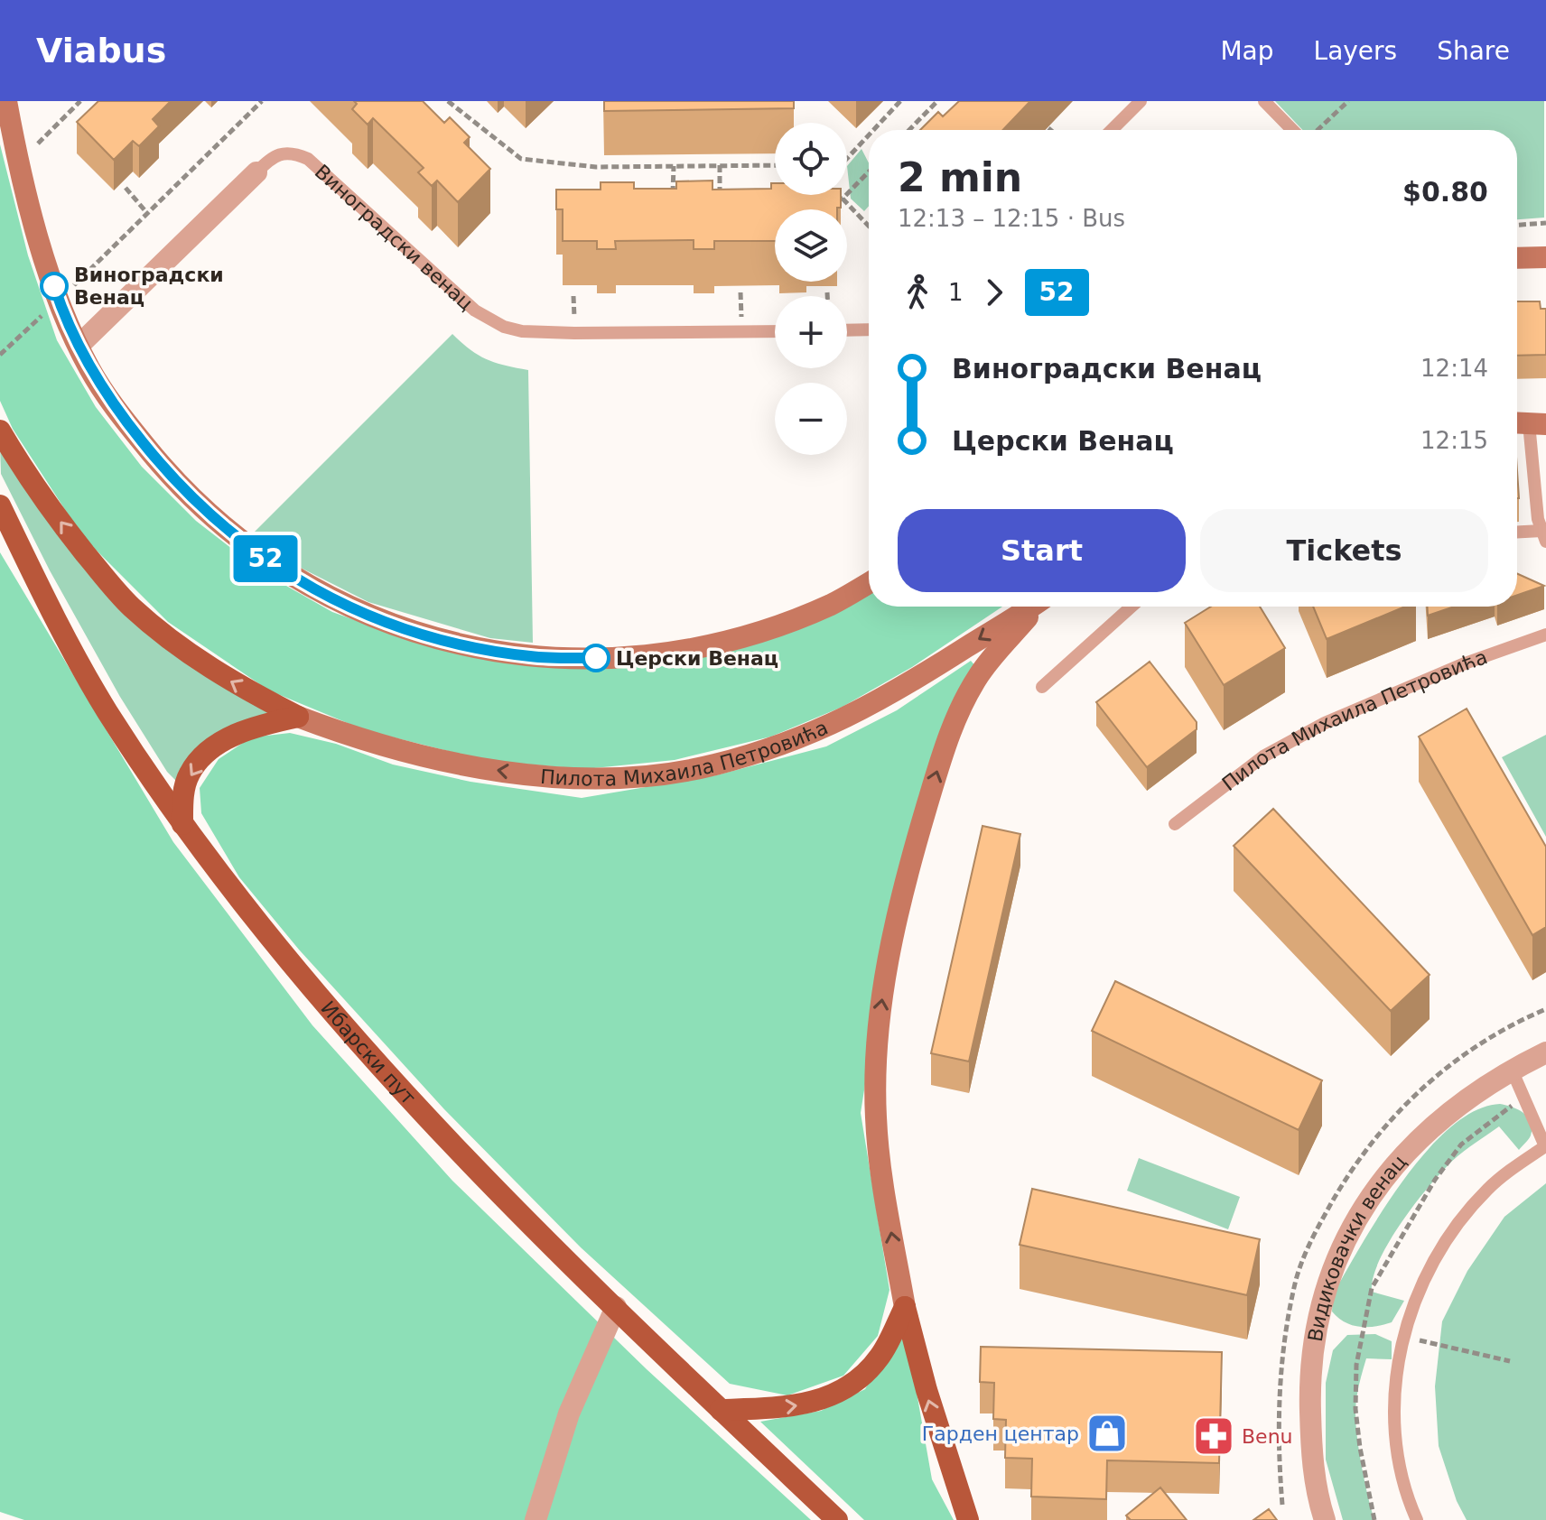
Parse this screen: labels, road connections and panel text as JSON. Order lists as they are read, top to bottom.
{
  "streets": {
    "main road": ["Пилота Михаила Петровића", "Ибарски пут"],
    "street": ["Виноградски венац", "Видиковачки венац"]
  },
  "places": {
    "other": ["Виноградски Венац", "Церски Венац"],
    "shop": ["Гарден центар"],
    "pharmacy": ["Benu"]
  },
  "lines": ["bus line 52"],
  "page": {
    "header": "Viabus",
    "nav": ["Map", "Layers", "Share"],
    "on_map": "52",
    "map_buttons": ["+", "−"],
    "heading": ["2 min", "12:13 – 12:15 · Bus", "$0.80"],
    "legs": ["1", "52"],
    "list": [
      {
        "name": "Виноградски Венац",
        "value": "12:14"
      },
      {
        "name": "Церски Венац",
        "value": "12:15"
      }
    ],
    "buttons": ["Start", "Tickets"]
  }
}
